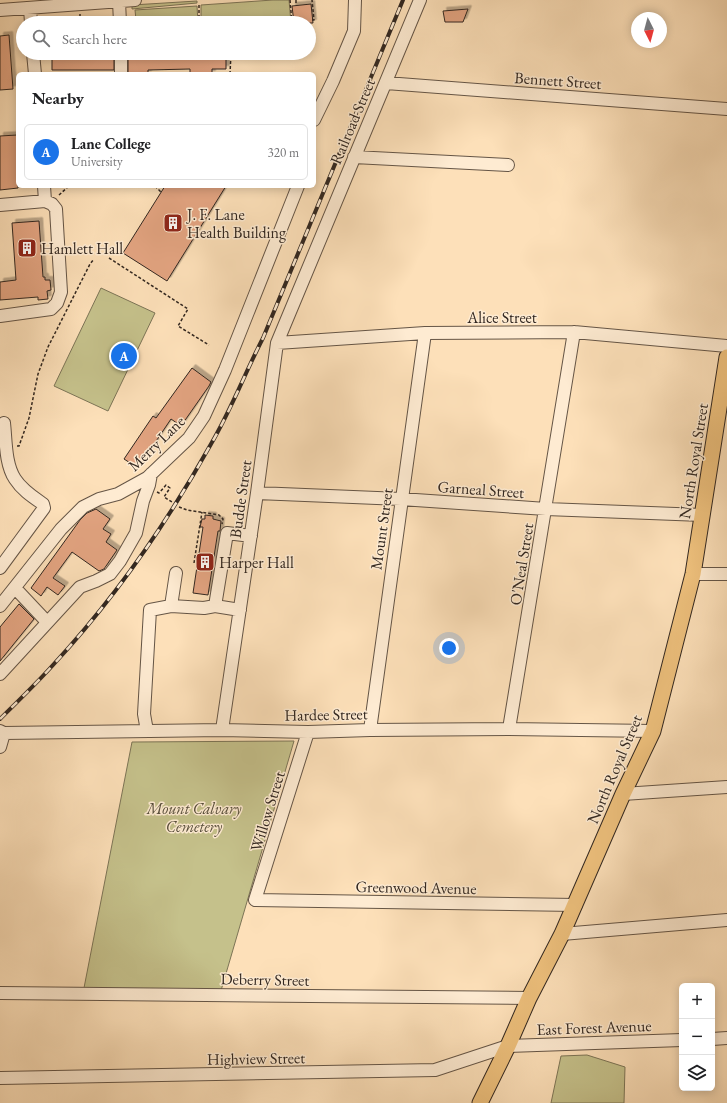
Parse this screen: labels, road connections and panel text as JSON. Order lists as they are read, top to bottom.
{
  "streets": {
    "main road": ["North Royal Street"],
    "street": [
      "Bennett Street",
      "Railroad Street",
      "Alice Street",
      "Merry Lane",
      "Garneal Street",
      "Budde Street",
      "Mount Street",
      "O'Neal Street",
      "Hardee Street",
      "Willow Street",
      "Greenwood Avenue",
      "Deberry Street",
      "East Forest Avenue",
      "Highview Street"
    ]
  },
  "crossings": [
    ["Bennett Street", "Railroad Street"],
    ["Railroad Street", "Alice Street"],
    ["Railroad Street", "Budde Street"],
    ["Alice Street", "Budde Street"],
    ["Alice Street", "Mount Street"],
    ["Alice Street", "O'Neal Street"],
    ["North Royal Street", "Garneal Street"],
    ["North Royal Street", "Hardee Street"],
    ["North Royal Street", "Greenwood Avenue"],
    ["North Royal Street", "Deberry Street"],
    ["North Royal Street", "East Forest Avenue"],
    ["North Royal Street", "Highview Street"],
    ["Garneal Street", "Budde Street"],
    ["Garneal Street", "Mount Street"],
    ["Garneal Street", "O'Neal Street"],
    ["Budde Street", "Hardee Street"],
    ["Mount Street", "Hardee Street"],
    ["O'Neal Street", "Hardee Street"],
    ["Hardee Street", "Willow Street"],
    ["Willow Street", "Greenwood Avenue"],
    ["East Forest Avenue", "Highview Street"]
  ],
  "parks": ["Mount Calvary Cemetery"],
  "places": {
    "building": ["J. F. Lane Health Building", "Hamlett Hall", "Harper Hall"]
  },
  "north": "bottom",
  "page": {
    "search": "Search here",
    "heading": "Nearby",
    "list": [
      {
        "mark": "A",
        "name": "Lane College",
        "note": "University",
        "value": "320 m"
      }
    ],
    "pins": "A",
    "map_buttons": ["+", "−"]
  }
}
